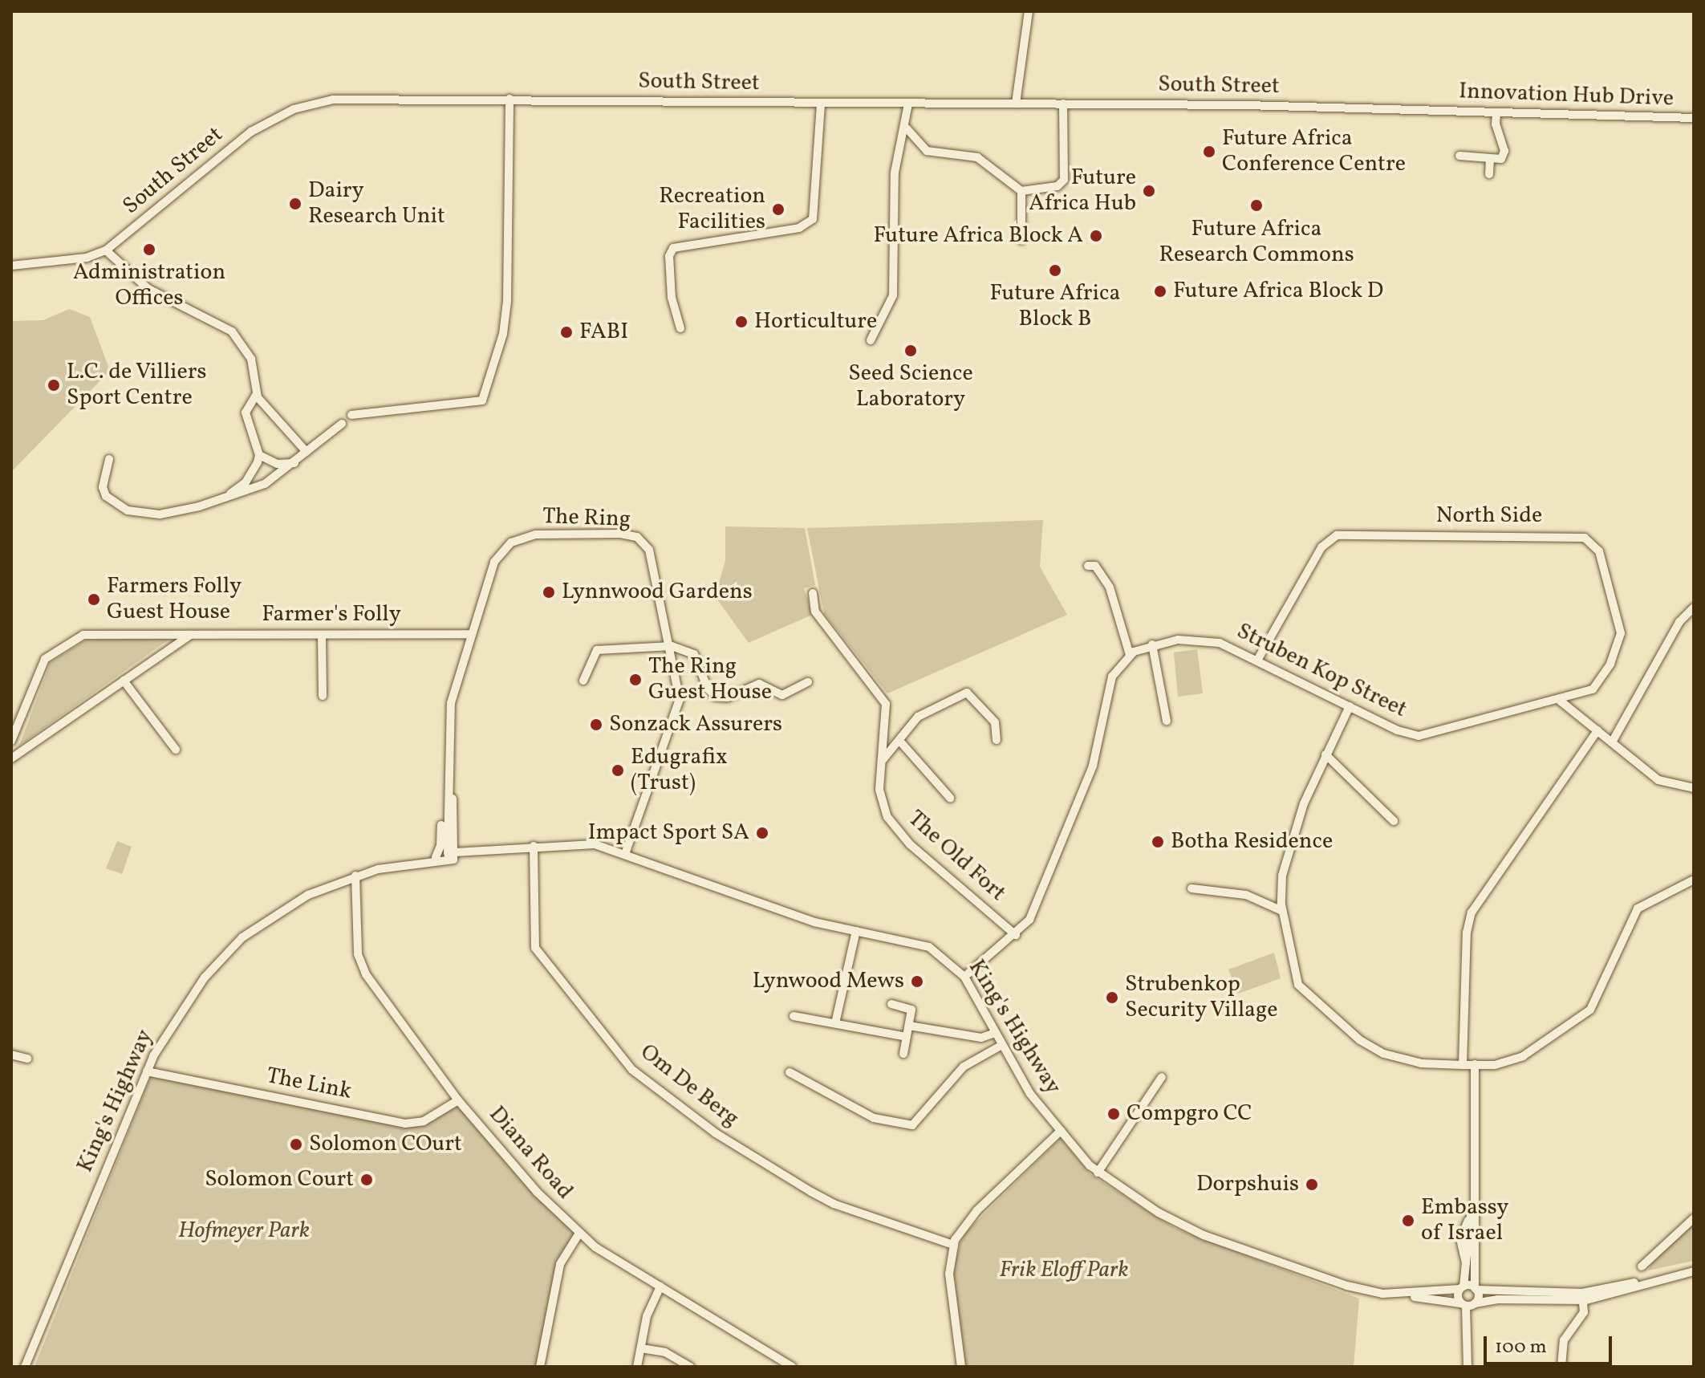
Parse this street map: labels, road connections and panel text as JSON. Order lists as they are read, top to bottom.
{
  "streets": {
    "street": [
      "South Street",
      "Innovation Hub Drive",
      "North Side",
      "The Ring",
      "Farmer's Folly",
      "Struben Kop Street",
      "The Old Fort",
      "King's Highway",
      "The Link",
      "Om De Berg",
      "Diana Road"
    ]
  },
  "crossings": [
    ["South Street", "Innovation Hub Drive"],
    ["North Side", "Struben Kop Street"],
    ["The Ring", "Farmer's Folly"],
    ["The Ring", "King's Highway"],
    ["Struben Kop Street", "The Old Fort"],
    ["Struben Kop Street", "King's Highway"],
    ["King's Highway", "The Link"],
    ["King's Highway", "Om De Berg"],
    ["King's Highway", "Diana Road"],
    ["The Link", "Diana Road"]
  ],
  "parks": ["Hofmeyer Park", "Frik Eloff Park"],
  "places": [
    "Future Africa Conference Centre",
    "Future Africa Hub",
    "Dairy Research Unit",
    "Future Africa Research Commons",
    "Recreation Facilities",
    "Future Africa Block A",
    "Administration Offices",
    "Future Africa Block B",
    "Future Africa Block D",
    "Horticulture",
    "FABI",
    "Seed Science Laboratory",
    "L.C. de Villiers Sport Centre",
    "Lynnwood Gardens",
    "Farmers Folly Guest House",
    "The Ring Guest House",
    "Sonzack Assurers",
    "Edugrafix (Trust)",
    "Impact Sport SA",
    "Botha Residence",
    "Lynwood Mews",
    "Strubenkop Security Village",
    "Compgro CC",
    "Solomon COurt",
    "Solomon Court",
    "Dorpshuis",
    "Embassy of Israel"
  ],
  "scale_bar": "100 m"
}
